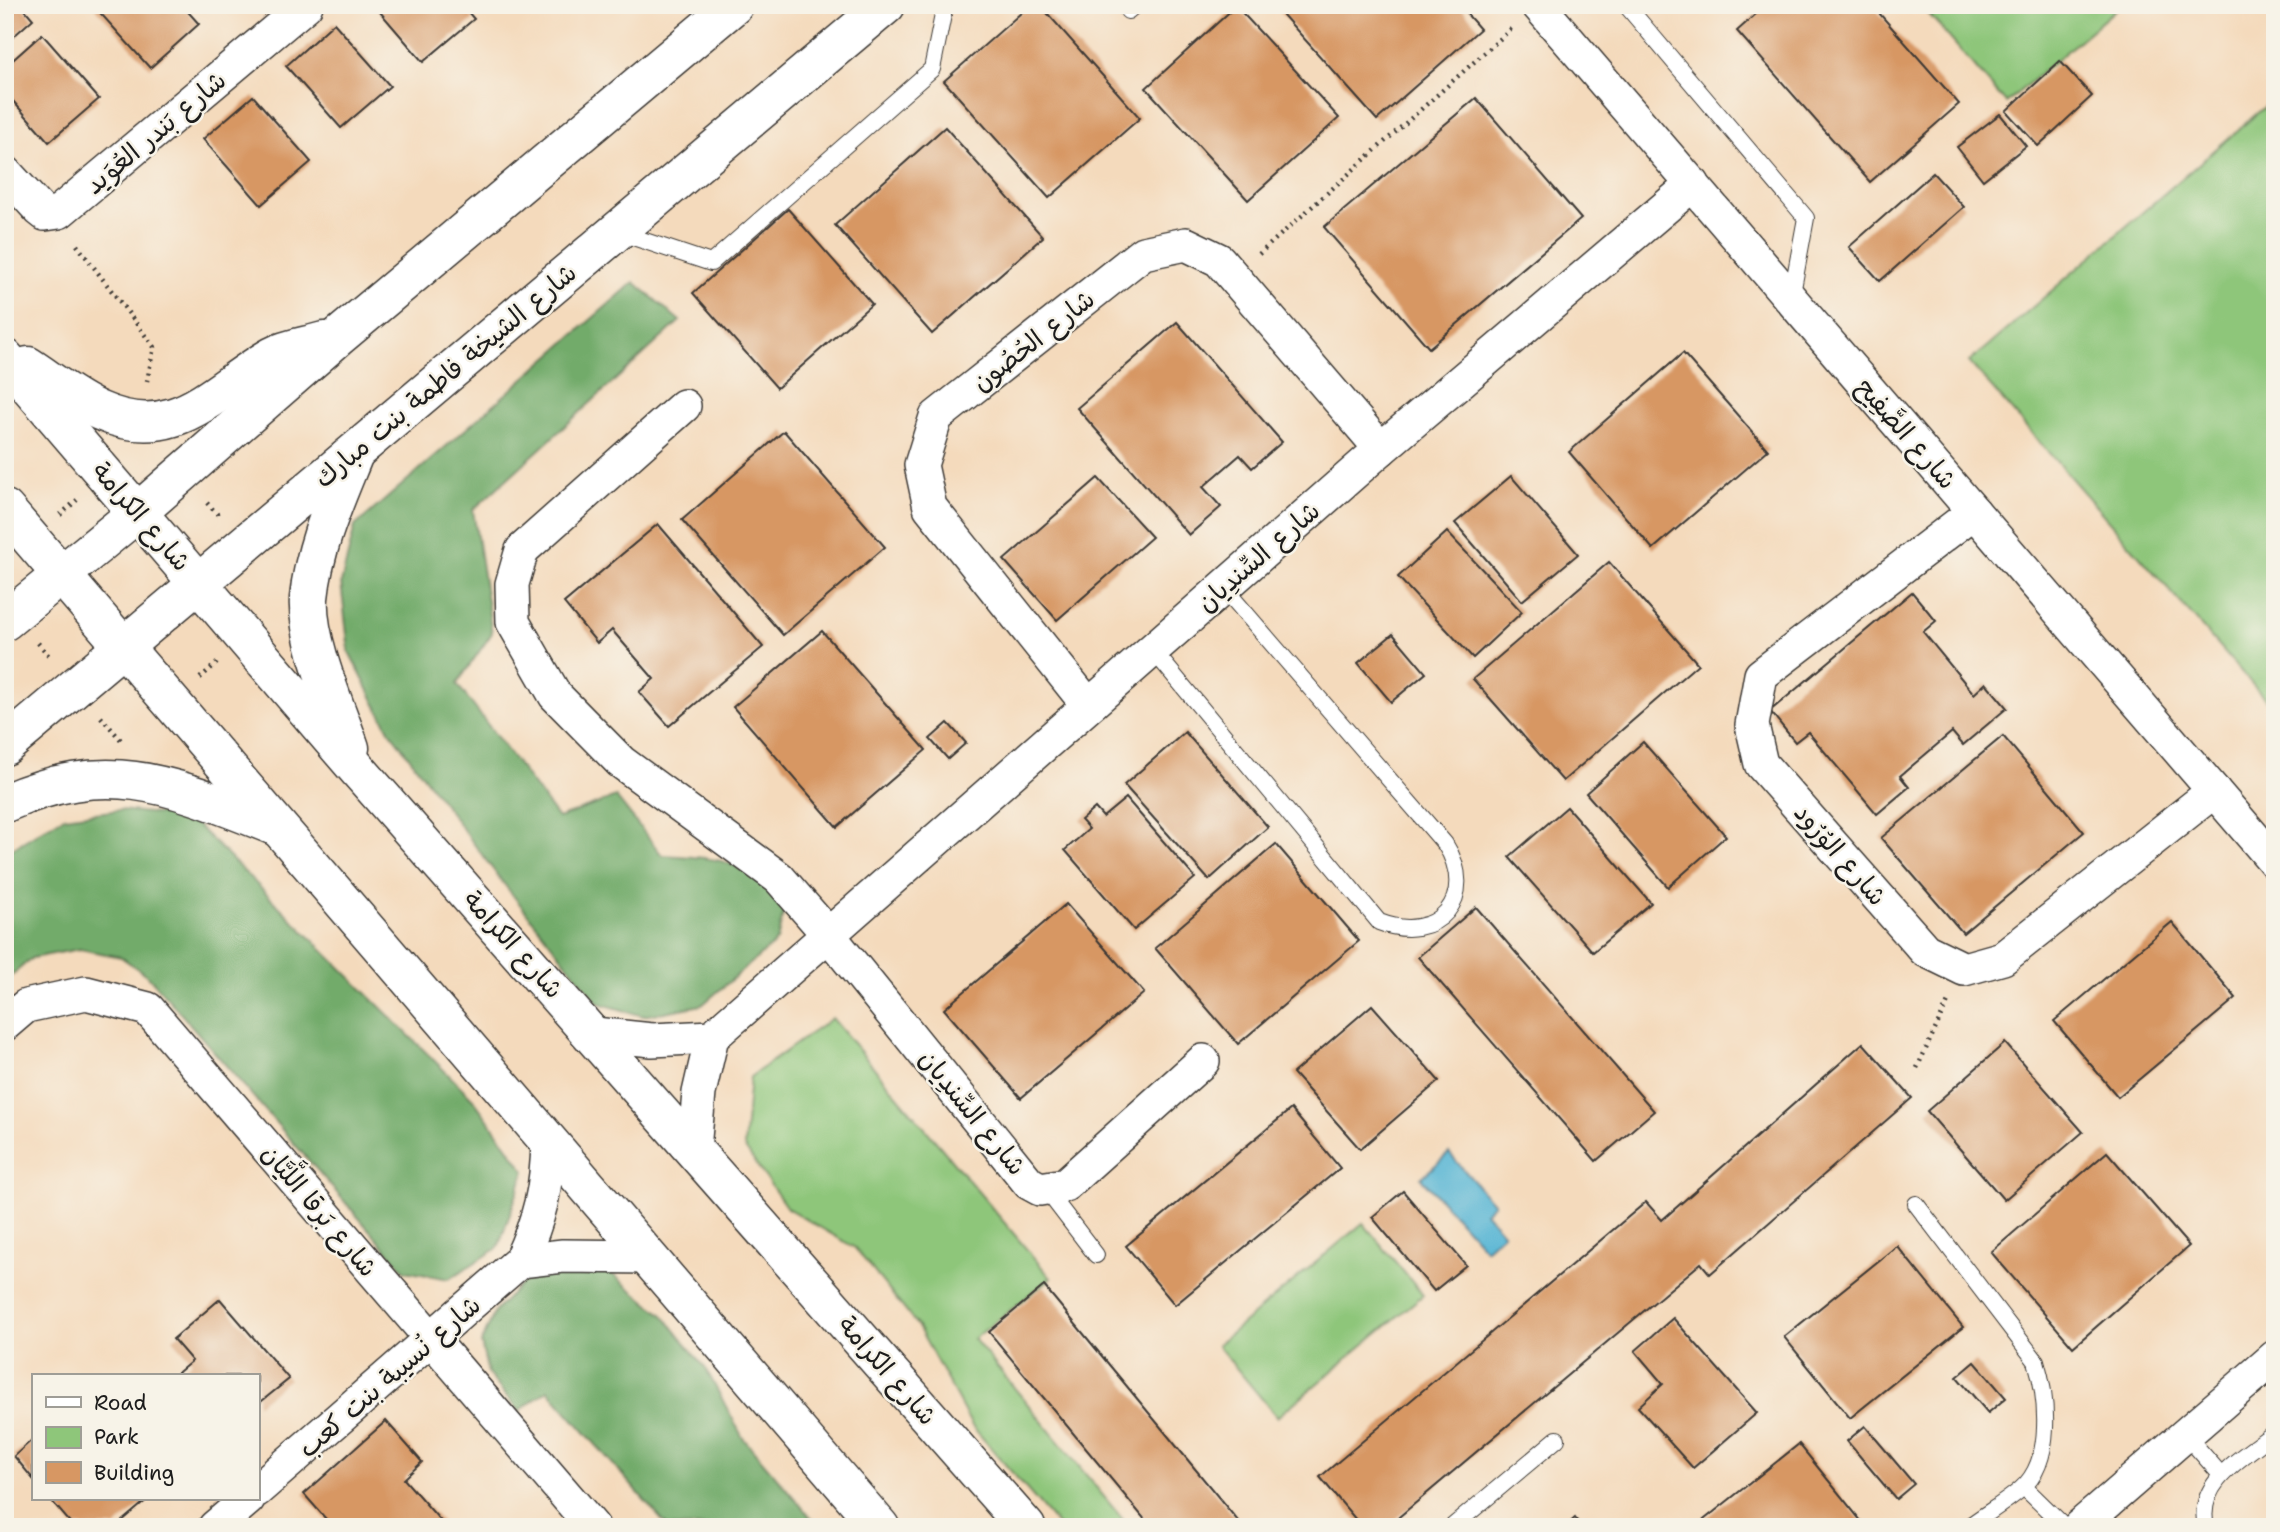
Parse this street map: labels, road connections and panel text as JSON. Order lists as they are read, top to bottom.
{
  "streets": {
    "main road": ["شارع الشيخة فاطمة بنت مبارك", "شارع الكرامة"],
    "street": [
      "شارع بَندر العُوَيد",
      "شارع الحُصُون",
      "شارع الصَّفِيح",
      "شارع السِّندِيان",
      "شارع الوُرُود",
      "شارع بَرقا اللَّيَّان",
      "شارع نُسيبة بنت كعب"
    ]
  },
  "crossings": [
    ["شارع الحُصُون", "شارع السِّندِيان"],
    ["شارع الشيخة فاطمة بنت مبارك", "شارع الكرامة"],
    ["شارع الصَّفِيح", "شارع السِّندِيان"],
    ["شارع الصَّفِيح", "شارع الوُرُود"],
    ["شارع بَرقا اللَّيَّان", "شارع نُسيبة بنت كعب"]
  ],
  "legend": ["Road", "Park", "Building"]
}
